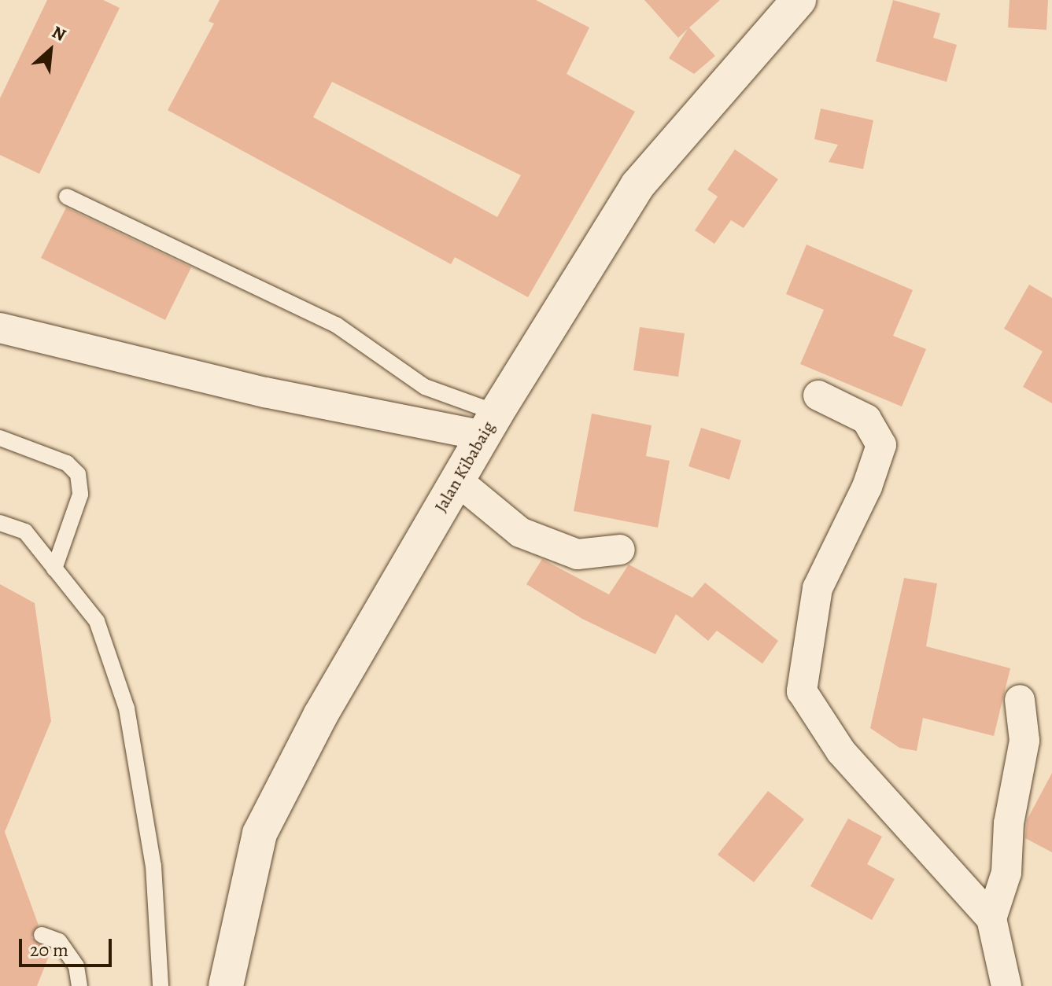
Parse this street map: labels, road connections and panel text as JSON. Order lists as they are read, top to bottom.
{
  "streets": {
    "street": ["Jalan Kibabaig"]
  },
  "scale_bar": "20 m",
  "north": "top right"
}
